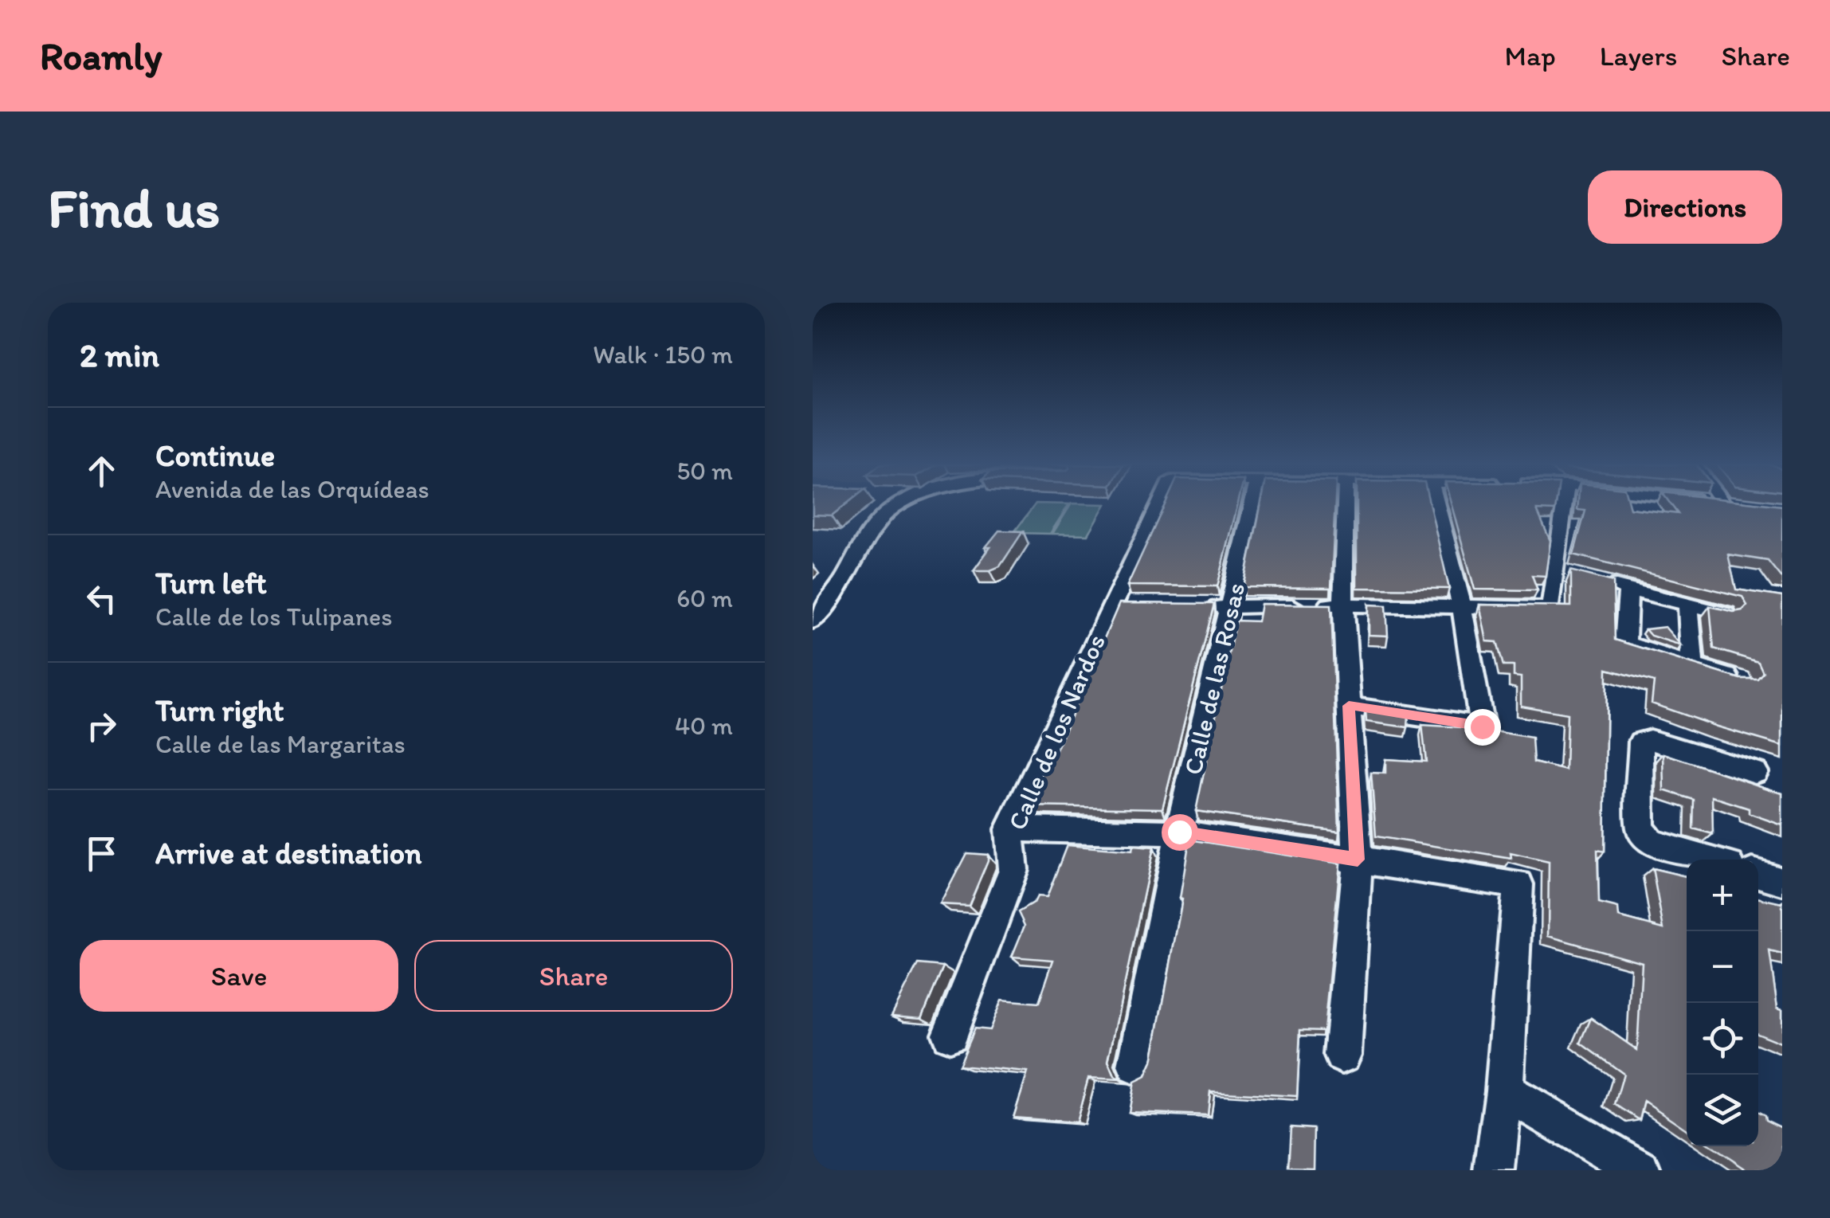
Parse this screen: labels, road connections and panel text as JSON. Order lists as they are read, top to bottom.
{
  "streets": {
    "street": ["Calle de las Rosas", "Calle de los Nardos"]
  },
  "page": {
    "header": "Roamly",
    "nav": ["Map", "Layers", "Share"],
    "buttons": [
      "Directions",
      ["Save", "Share"]
    ],
    "title": "Find us",
    "heading": ["2 min", "Walk · 150 m"],
    "list": [
      ["Continue", "Avenida de las Orquídeas", "50 m"],
      ["Turn left", "Calle de los Tulipanes", "60 m"],
      ["Turn right", "Calle de las Margaritas", "40 m"],
      "Arrive at destination"
    ],
    "map_buttons": ["+", "−"]
  }
}
